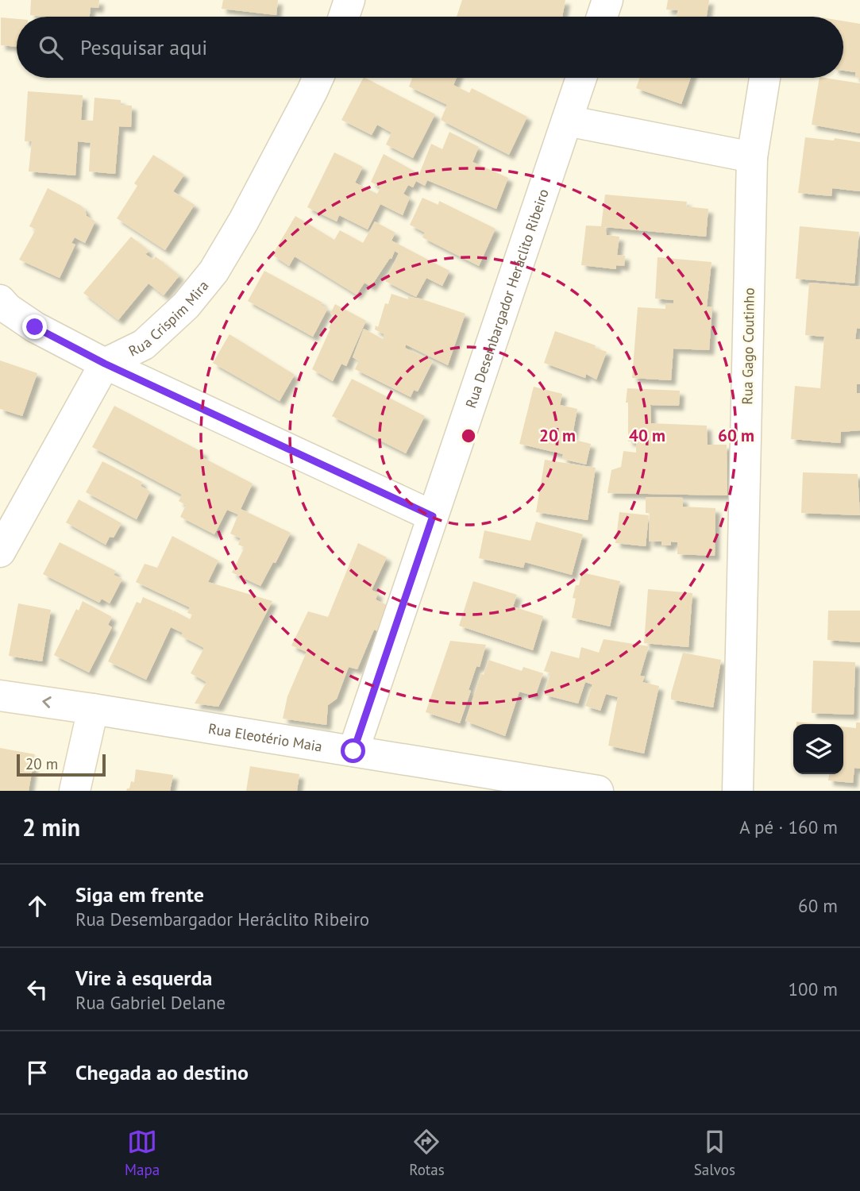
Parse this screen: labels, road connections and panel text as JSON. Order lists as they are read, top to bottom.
{
  "streets": {
    "street": [
      "Rua Desembargador Heráclito Ribeiro",
      "Rua Crispim Mira",
      "Rua Gago Coutinho",
      "Rua Eleotério Maia"
    ]
  },
  "crossings": [
    ["Rua Desembargador Heráclito Ribeiro", "Rua Eleotério Maia"]
  ],
  "scale_bar": "20 m",
  "page": {
    "search": "Pesquisar aqui",
    "scale": "20 m",
    "heading": ["2 min", "A pé · 160 m"],
    "list": [
      ["Siga em frente", "Rua Desembargador Heráclito Ribeiro", "60 m"],
      ["Vire à esquerda", "Rua Gabriel Delane", "100 m"],
      "Chegada ao destino"
    ],
    "nav": ["Mapa", "Rotas", "Salvos"]
  },
  "rings": ["20 m", "40 m", "60 m"]
}
